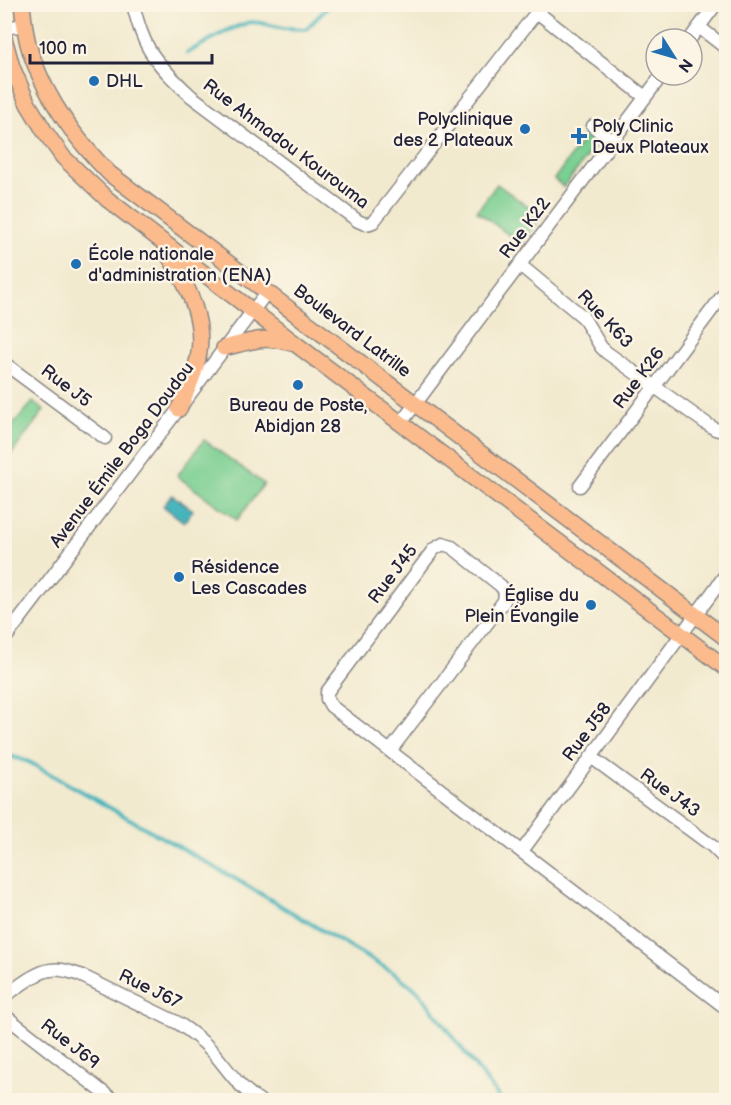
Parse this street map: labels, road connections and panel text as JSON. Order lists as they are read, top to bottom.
{
  "streets": {
    "main road": ["Boulevard Latrille"],
    "street": [
      "Rue Ahmadou Kourouma",
      "Rue K22",
      "Rue K63",
      "Rue K26",
      "Rue J5",
      "Avenue Émile Boga Doudou",
      "Rue J45",
      "Rue J58",
      "Rue J43",
      "Rue J67",
      "Rue J69"
    ]
  },
  "crossings": [
    ["Rue K22", "Rue K63"],
    ["Rue K22", "Boulevard Latrille"],
    ["Rue K63", "Rue K26"],
    ["Boulevard Latrille", "Avenue Émile Boga Doudou"],
    ["Boulevard Latrille", "Rue J58"],
    ["Rue J45", "Rue J58"],
    ["Rue J58", "Rue J43"]
  ],
  "places": {
    "other": [
      "DHL",
      "Polyclinique des 2 Plateaux",
      "École nationale d'administration (ENA)",
      "Bureau de Poste, Abidjan 28",
      "Résidence Les Cascades",
      "Église du Plein Évangile"
    ],
    "health": ["Poly Clinic Deux Plateaux"]
  },
  "scale_bar": "100 m",
  "north": "bottom right"
}
